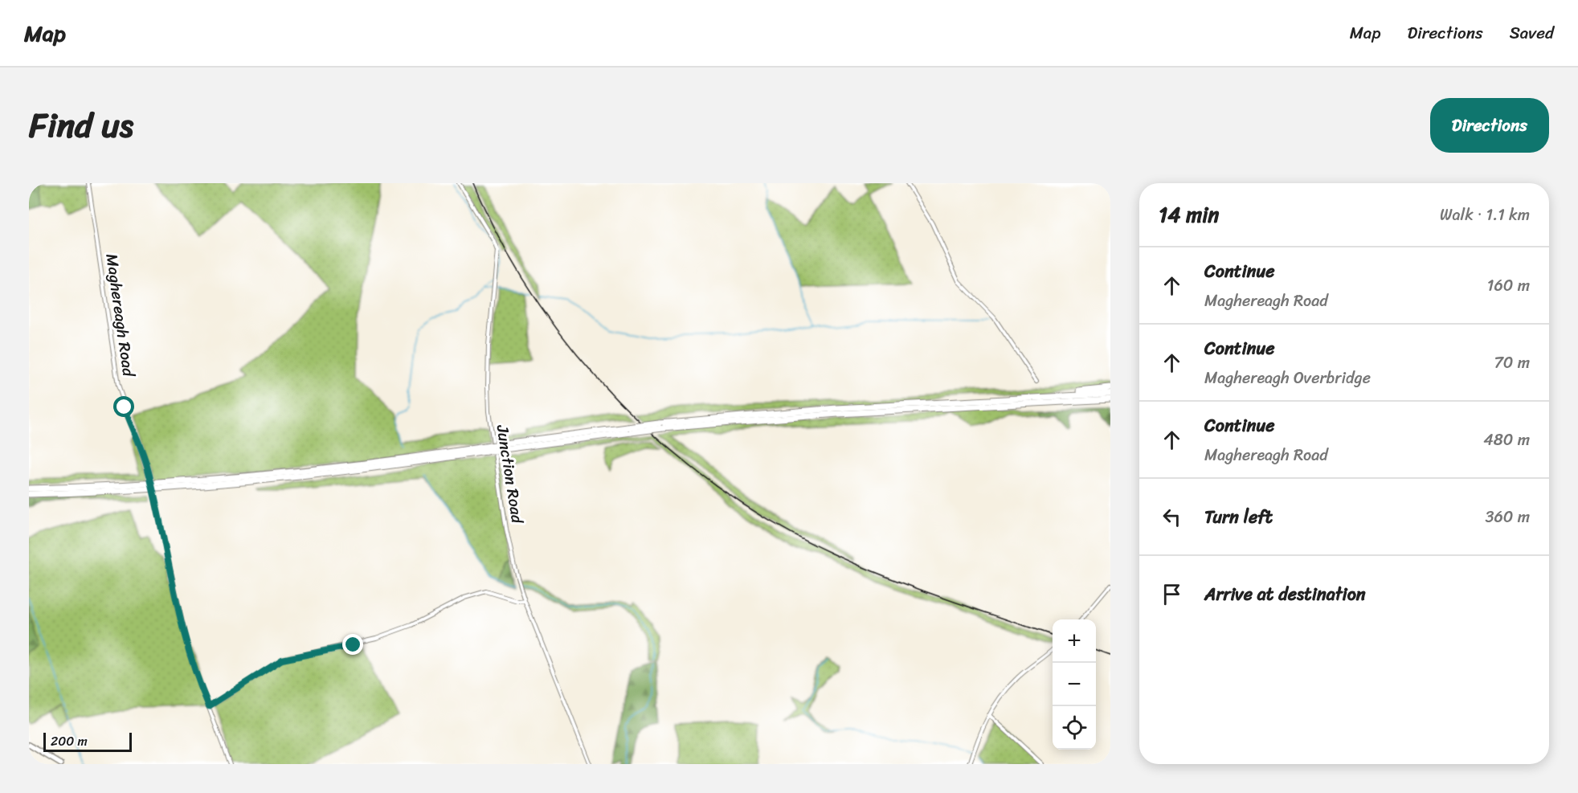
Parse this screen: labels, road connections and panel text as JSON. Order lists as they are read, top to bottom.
{
  "streets": {
    "street": ["Maghereagh Road", "Junction Road"]
  },
  "scale_bar": "200 m",
  "page": {
    "header": "Map",
    "nav": ["Map", "Directions", "Saved"],
    "title": "Find us",
    "buttons": "Directions",
    "heading": ["14 min", "Walk · 1.1 km"],
    "list": [
      ["Continue", "Maghereagh Road", "160 m"],
      ["Continue", "Maghereagh Overbridge", "70 m"],
      ["Continue", "Maghereagh Road", "480 m"],
      ["Turn left", "360 m"],
      "Arrive at destination"
    ],
    "map_buttons": ["+", "−"],
    "scale": "200 m"
  }
}
